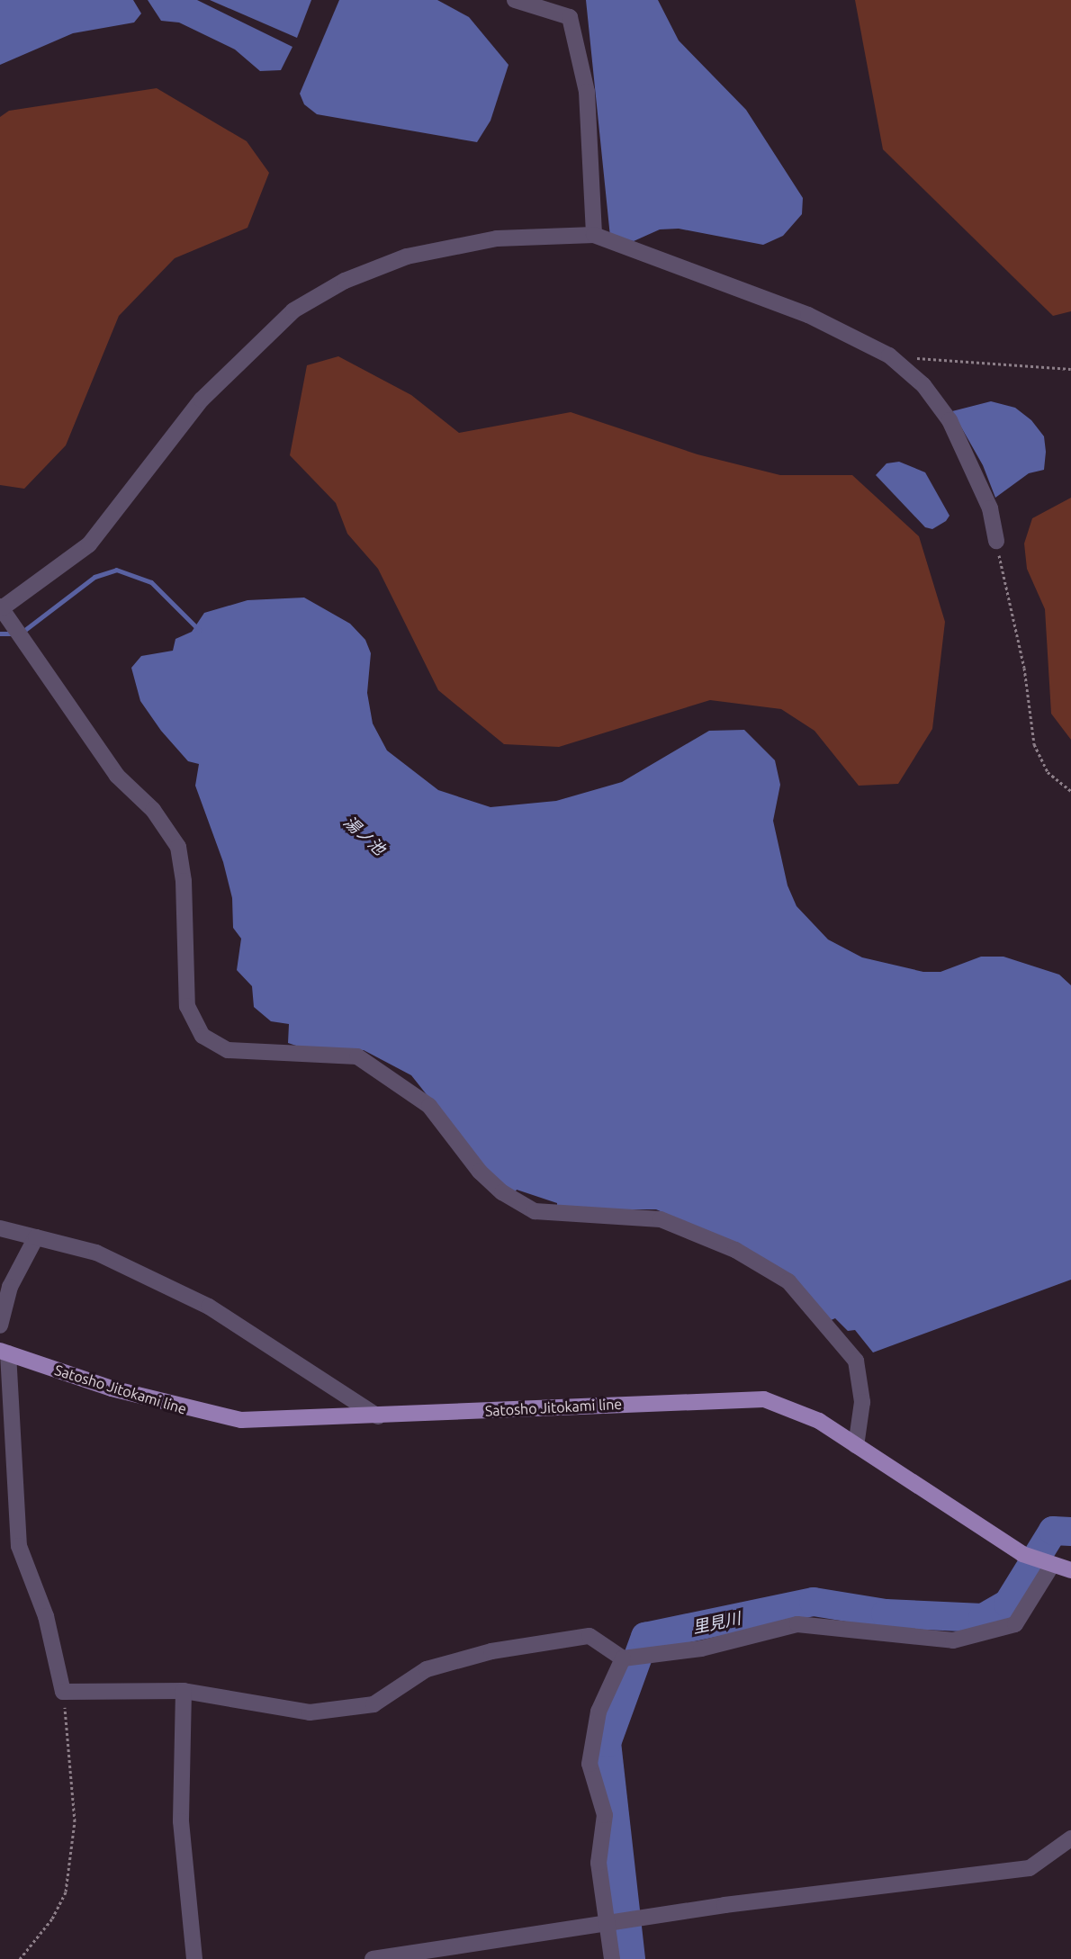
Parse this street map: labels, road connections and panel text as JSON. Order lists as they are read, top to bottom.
{
  "streets": {
    "main road": ["Satosho Jitokami line"]
  },
  "water": ["湯ノ池", "里見川"]
}
